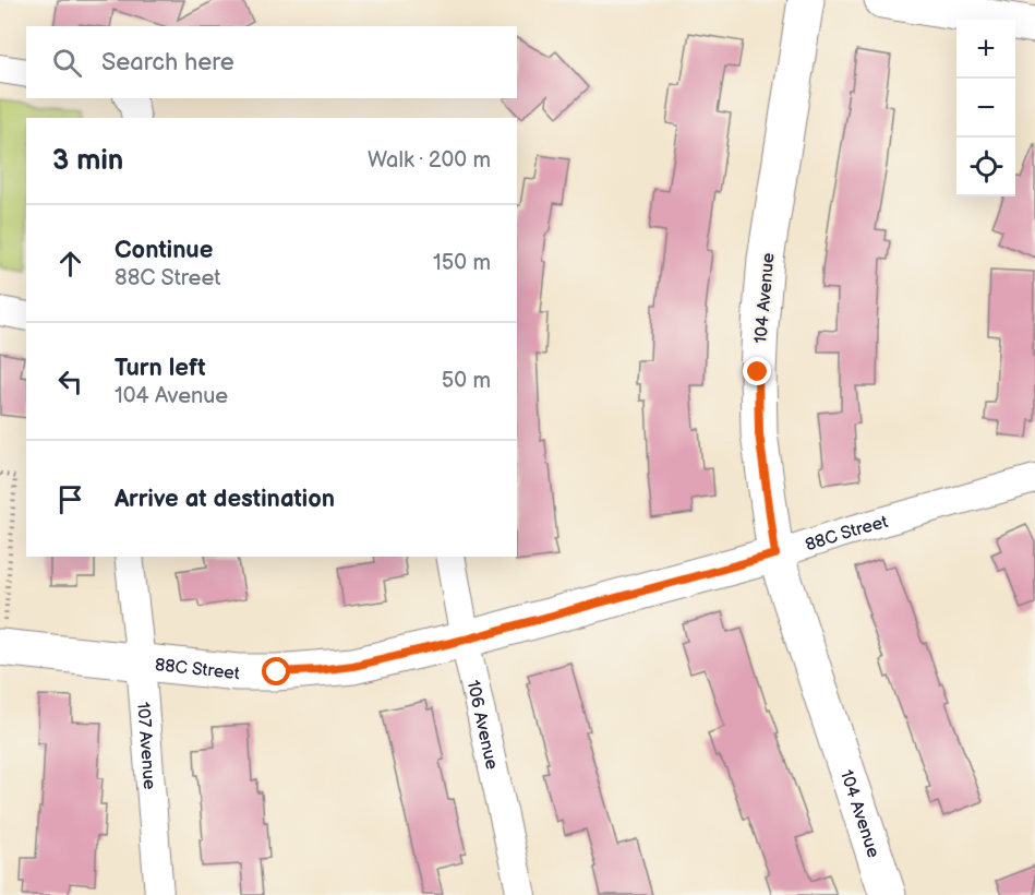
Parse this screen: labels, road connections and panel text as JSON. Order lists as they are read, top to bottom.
{
  "streets": {
    "street": [
      "104 Avenue",
      "88C Street",
      "106 Avenue",
      "107 Avenue"
    ]
  },
  "crossings": [
    ["104 Avenue", "88C Street"],
    ["88C Street", "106 Avenue"],
    ["88C Street", "107 Avenue"]
  ],
  "page": {
    "map_buttons": ["+", "−"],
    "search": "Search here",
    "heading": ["3 min", "Walk · 200 m"],
    "list": [
      ["Continue", "88C Street", "150 m"],
      ["Turn left", "104 Avenue", "50 m"],
      "Arrive at destination"
    ]
  }
}
